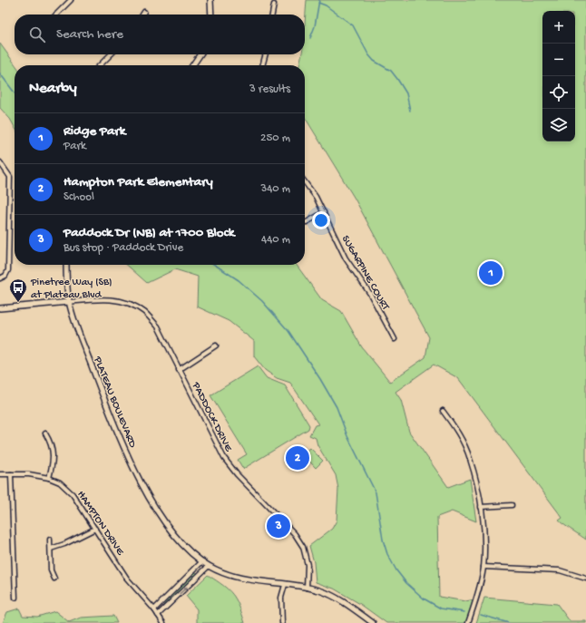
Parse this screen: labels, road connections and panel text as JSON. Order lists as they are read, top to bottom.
{
  "streets": {
    "street": [
      "SUGARPINE COURT",
      "PLATEAU BOULEVARD",
      "PADDOCK DRIVE",
      "HAMPTON DRIVE"
    ]
  },
  "crossings": [
    ["PLATEAU BOULEVARD", "PADDOCK DRIVE"]
  ],
  "places": {
    "bus stop": ["Pinetree Way (SB) at Plateau Blvd"]
  },
  "page": {
    "map_buttons": ["+", "−"],
    "search": "Search here",
    "heading": ["Nearby", "3 results"],
    "list": [
      {
        "mark": "1",
        "name": "Ridge Park",
        "note": "Park",
        "value": "250 m"
      },
      {
        "mark": "2",
        "name": "Hampton Park Elementary",
        "note": "School",
        "value": "340 m"
      },
      {
        "mark": "3",
        "name": "Paddock Dr (NB) at 1700 Block",
        "note": "Bus stop · Paddock Drive",
        "value": "440 m"
      }
    ],
    "pins": ["1", "2", "3"]
  }
}
